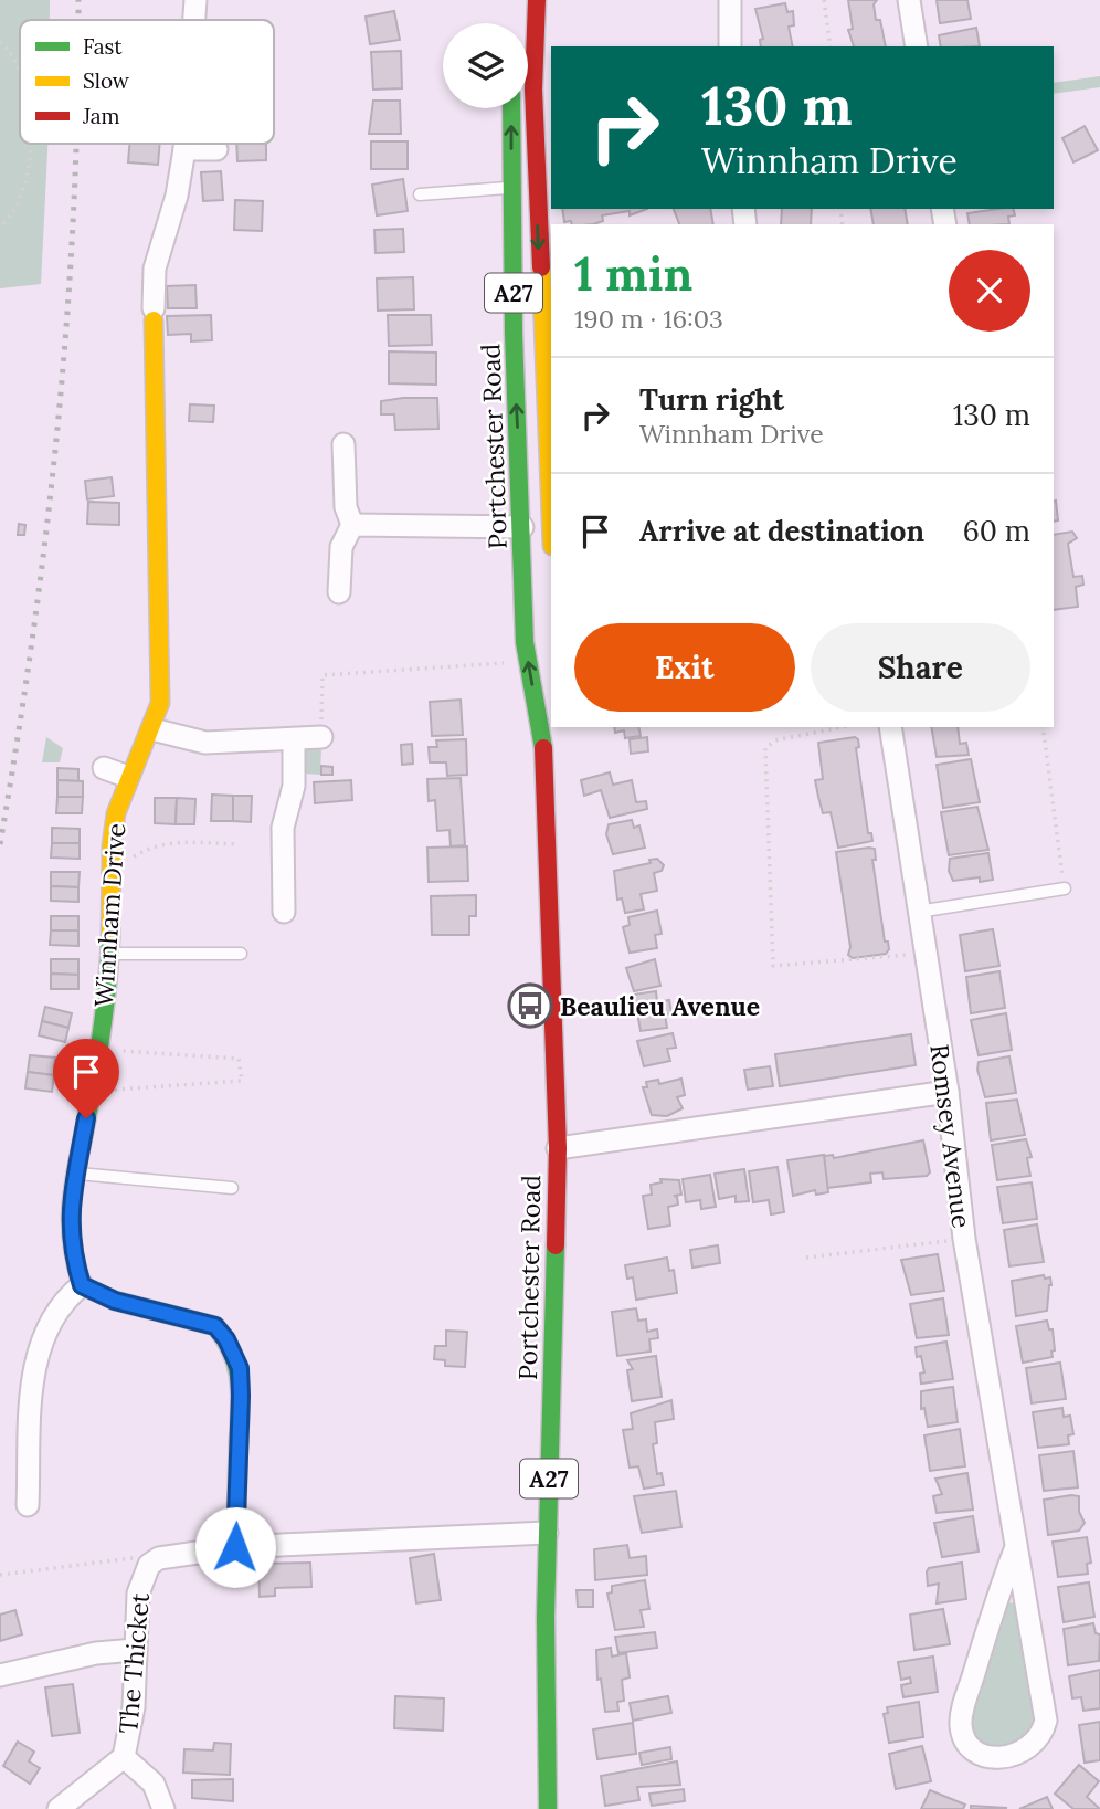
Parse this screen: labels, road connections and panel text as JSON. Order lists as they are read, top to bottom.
{
  "streets": {
    "main road": ["A27", "Portchester Road", "Winnham Drive"],
    "street": ["Romsey Avenue", "The Thicket"]
  },
  "crossings": [
    ["Portchester Road", "The Thicket"]
  ],
  "places": {
    "bus stop": ["Beaulieu Avenue"]
  },
  "legend": ["Fast", "Slow", "Jam"],
  "page": {
    "turn": ["130 m", "Winnham Drive"],
    "heading": ["1 min", "190 m · 16:03"],
    "list": [
      {
        "name": "Turn right",
        "note": "Winnham Drive",
        "value": "130 m"
      },
      {
        "name": "Arrive at destination",
        "value": "60 m"
      }
    ],
    "buttons": ["Exit", "Share"]
  }
}
